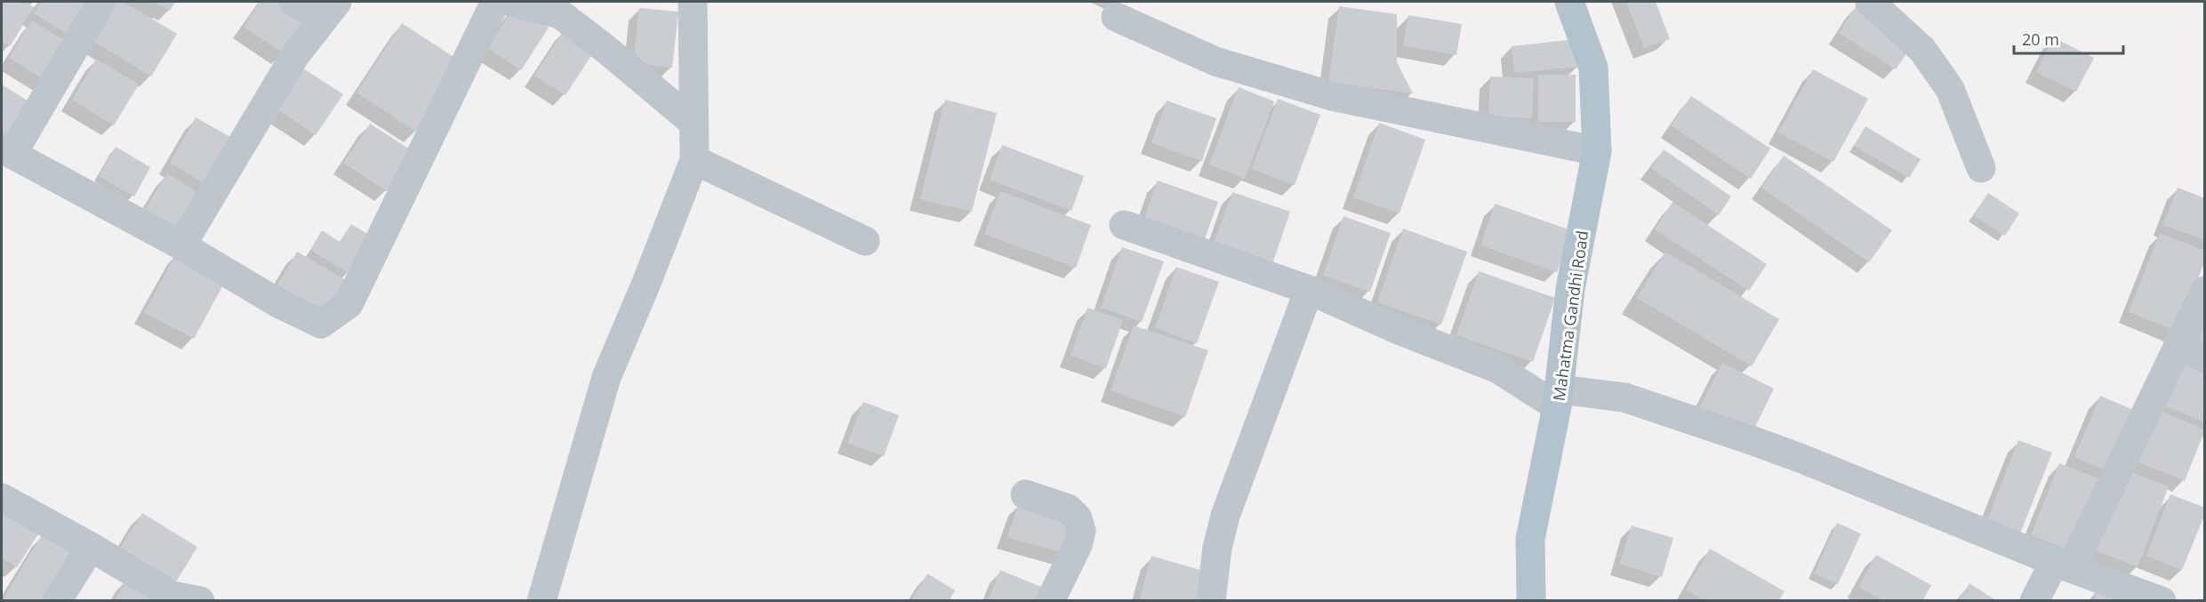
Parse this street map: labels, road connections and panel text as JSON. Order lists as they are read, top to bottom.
{
  "streets": {
    "main road": ["Mahatma Gandhi Road"]
  },
  "scale_bar": "20 m"
}
